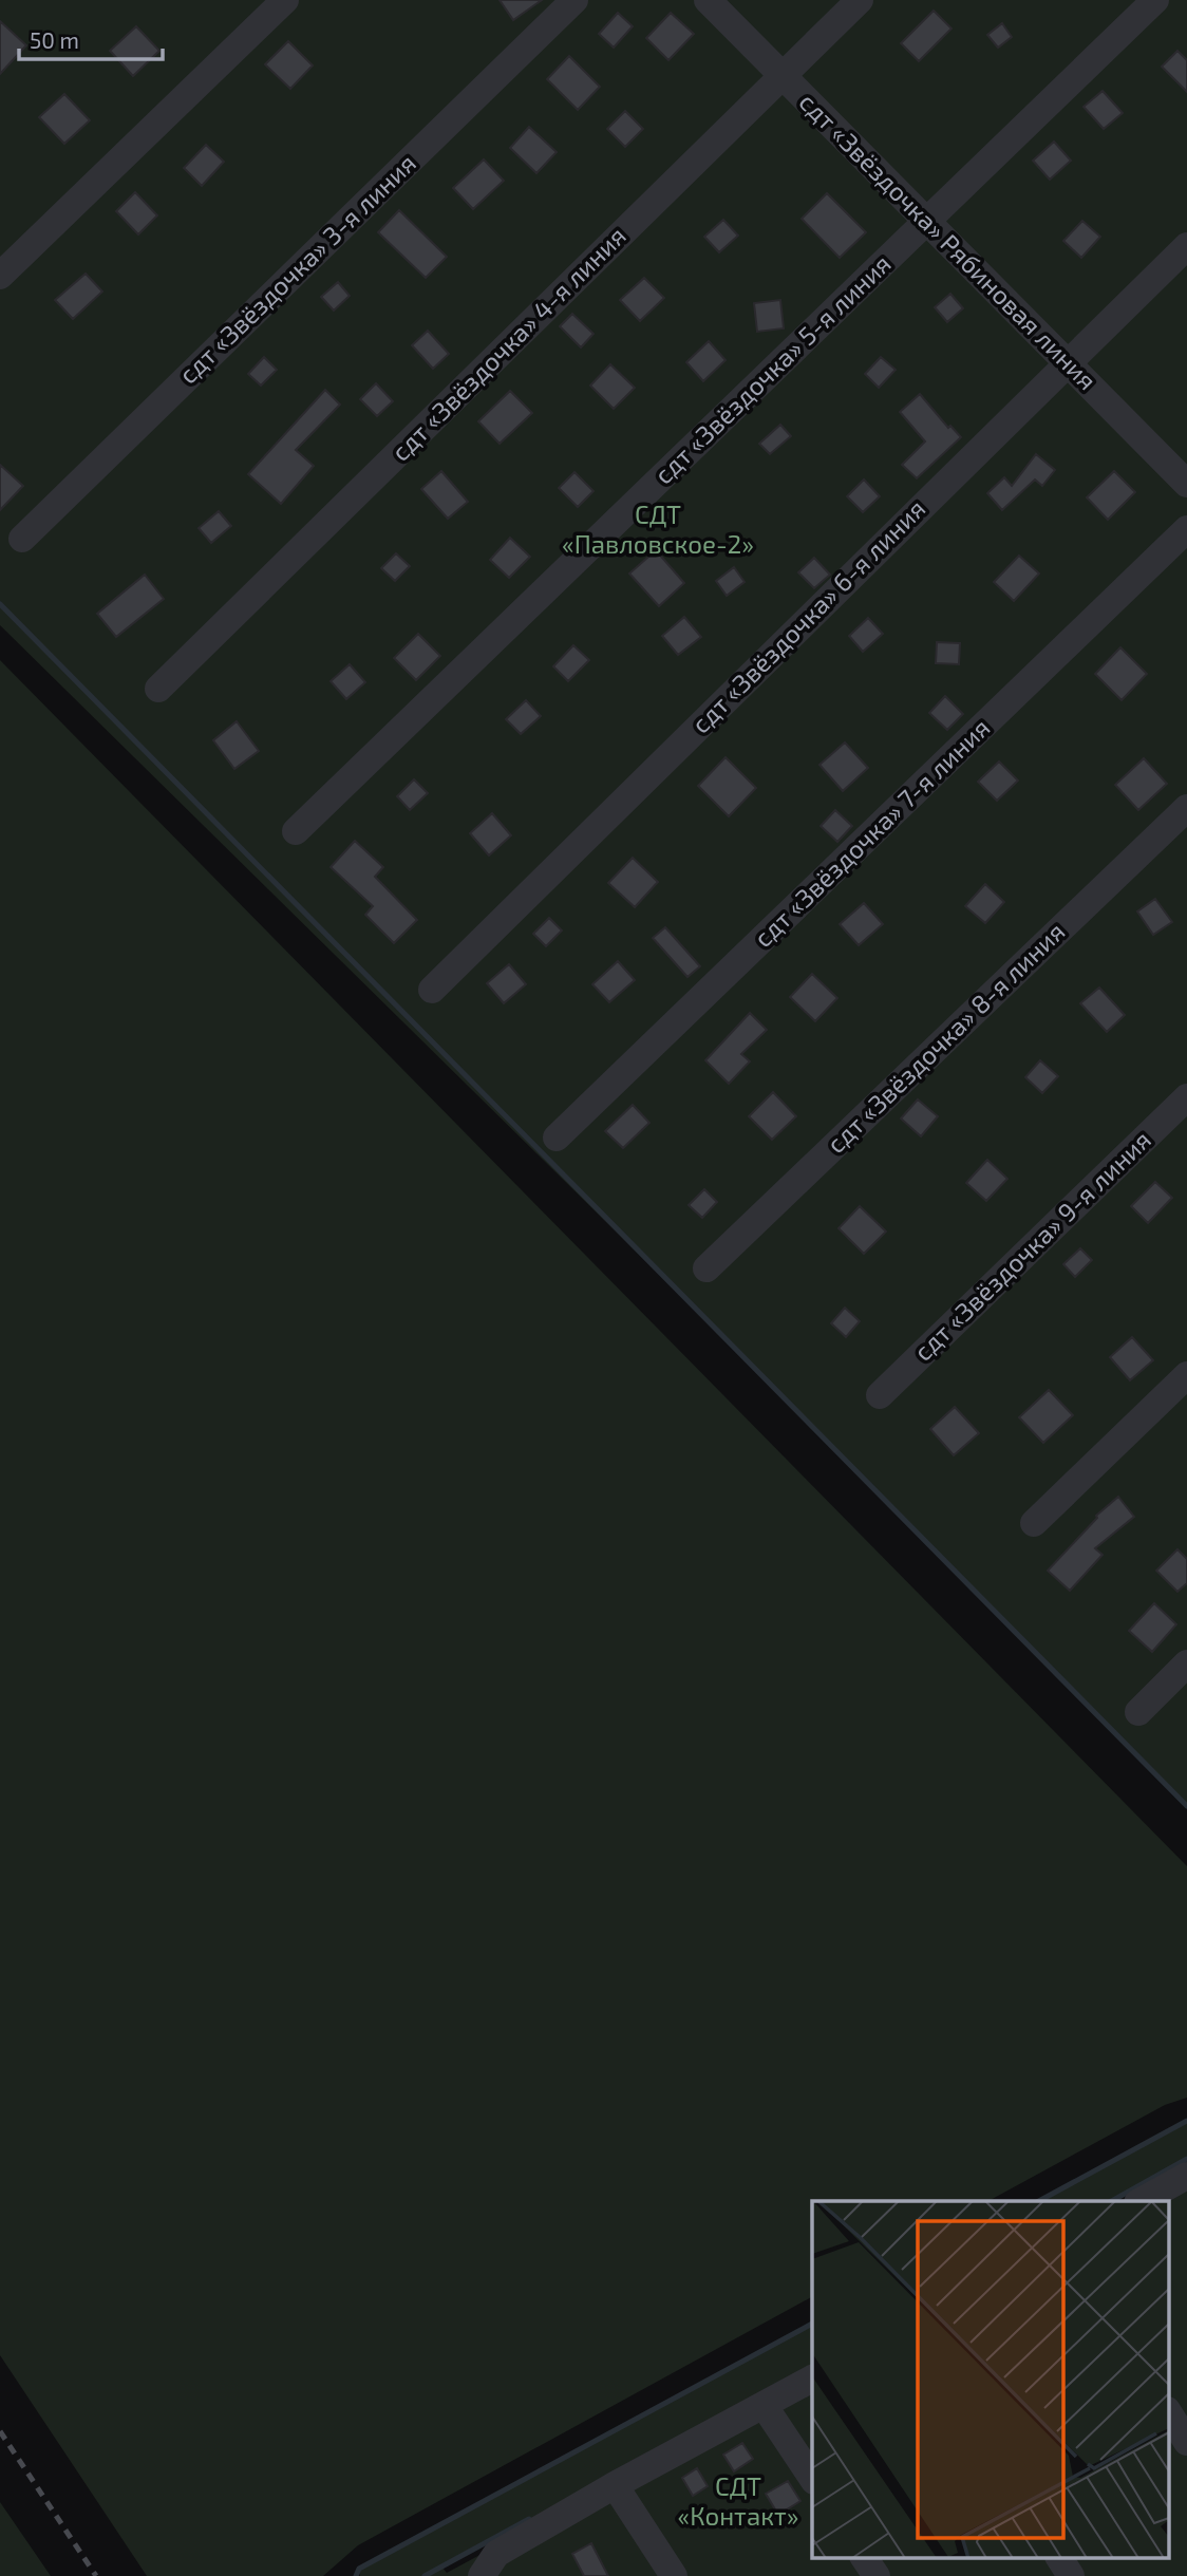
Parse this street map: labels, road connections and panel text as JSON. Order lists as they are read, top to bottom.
{
  "streets": {
    "street": [
      "сдт «Звёздочка» Рябиновая линия",
      "сдт «Звёздочка» 3-я линия",
      "сдт «Звёздочка» 4-я линия",
      "сдт «Звёздочка» 5-я линия",
      "сдт «Звёздочка» 6-я линия",
      "сдт «Звёздочка» 7-я линия",
      "сдт «Звёздочка» 8-я линия",
      "сдт «Звёздочка» 9-я линия"
    ]
  },
  "crossings": [
    ["сдт «Звёздочка» Рябиновая линия", "сдт «Звёздочка» 4-я линия"],
    ["сдт «Звёздочка» Рябиновая линия", "сдт «Звёздочка» 5-я линия"],
    ["сдт «Звёздочка» Рябиновая линия", "сдт «Звёздочка» 6-я линия"]
  ],
  "parks": ["СДТ «Павловское-2»", "СДТ «Контакт»"],
  "scale_bar": "50 m"
}
